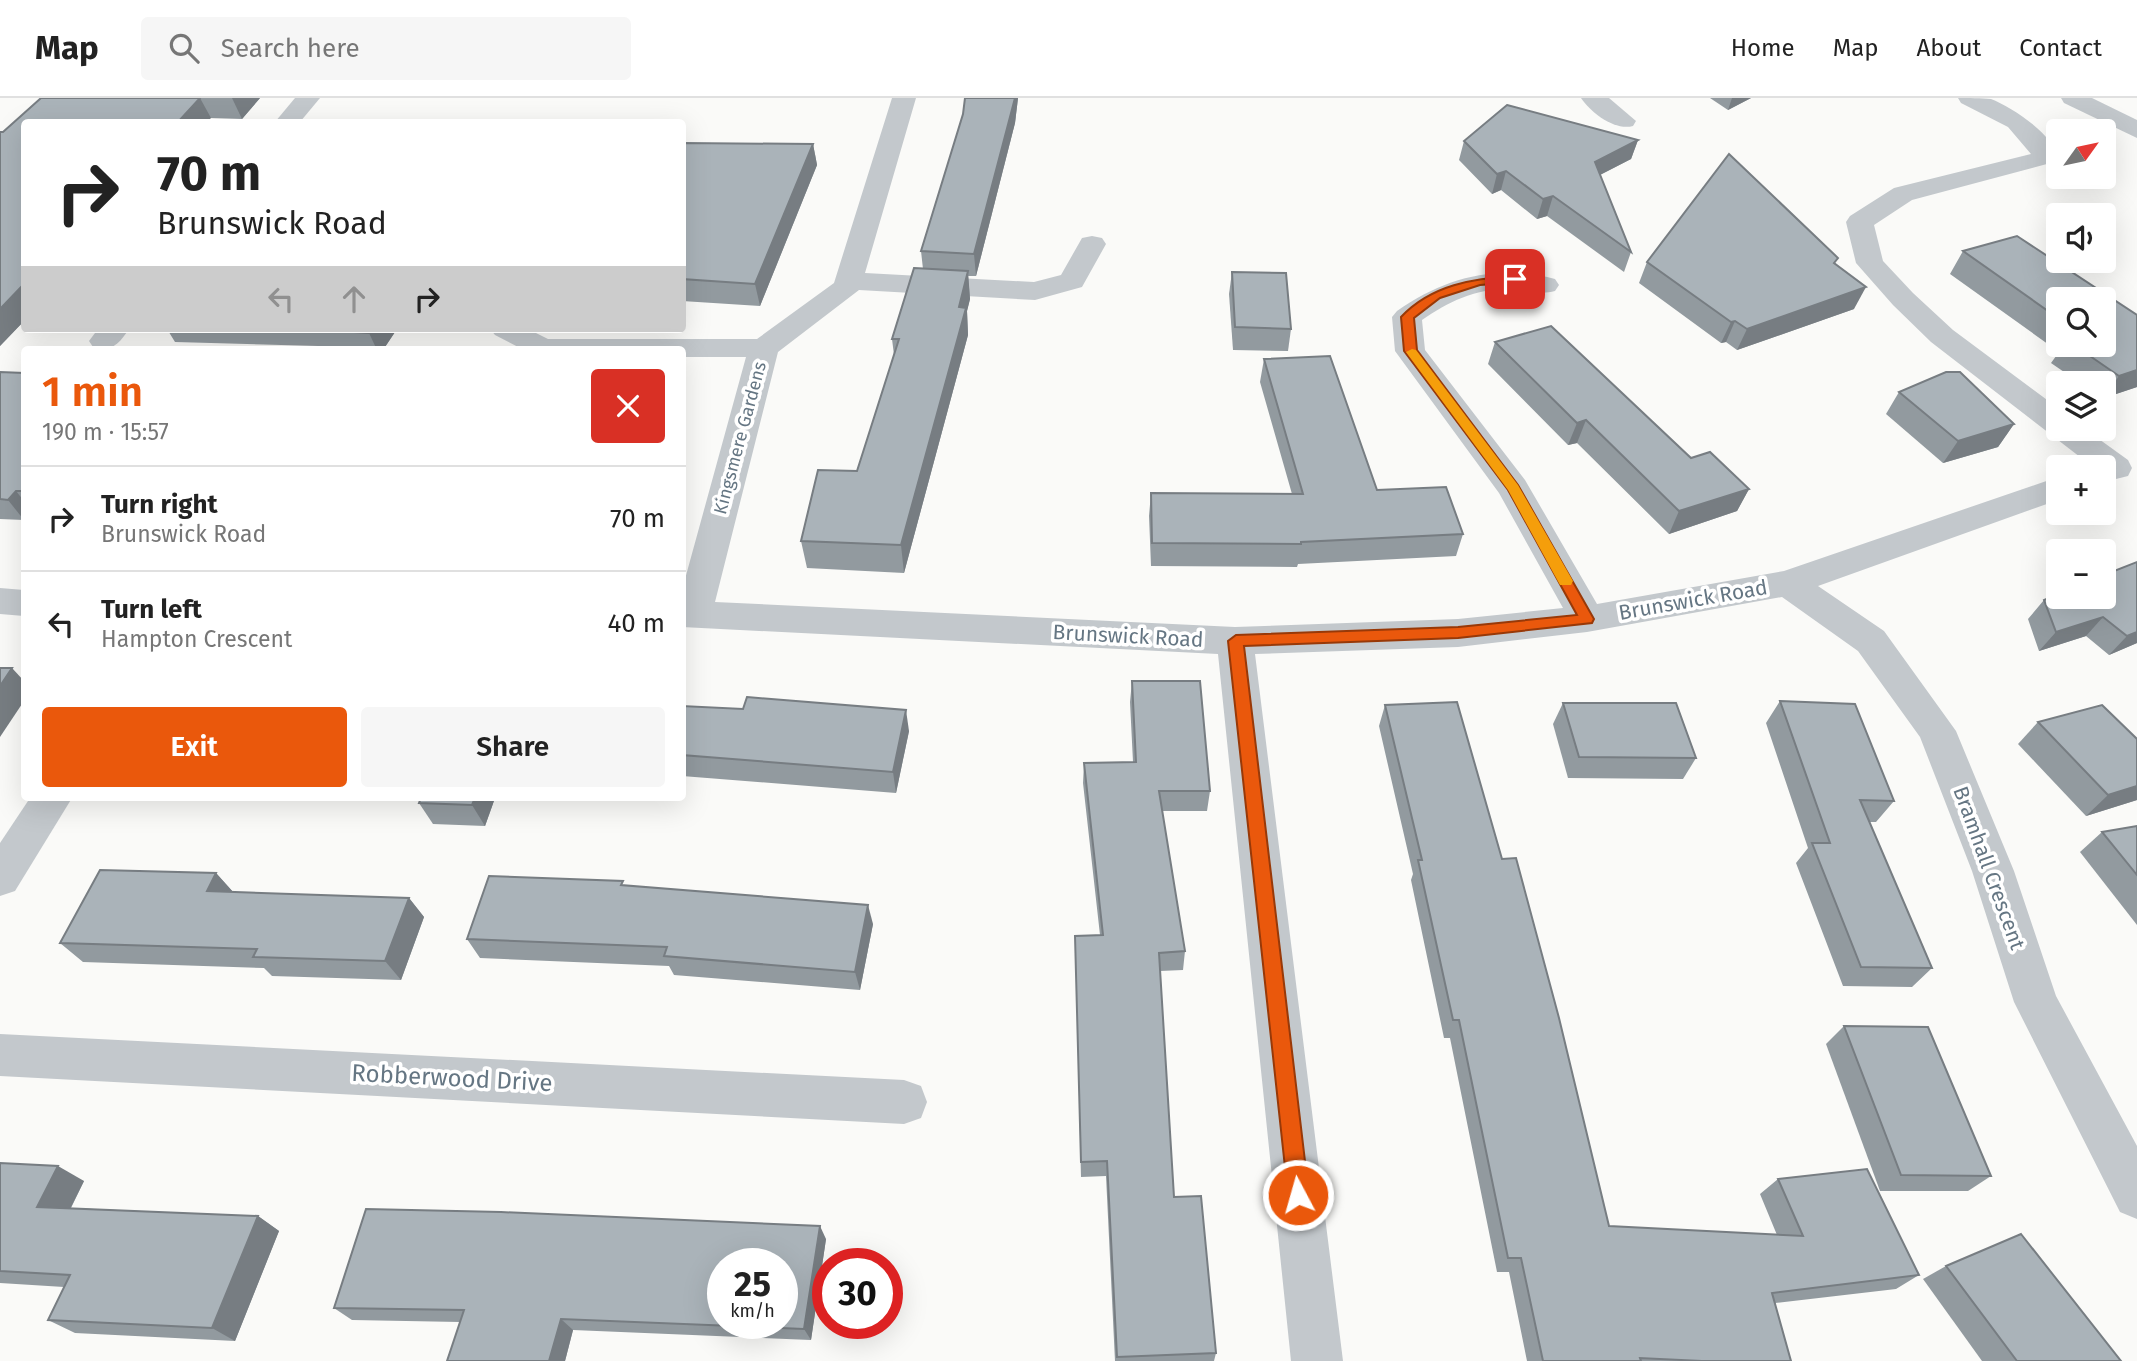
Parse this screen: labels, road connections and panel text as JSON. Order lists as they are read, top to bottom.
{
  "streets": {
    "street": [
      "Kingsmere Gardens",
      "Brunswick Road",
      "Bramhall Crescent",
      "Robberwood Drive"
    ]
  },
  "crossings": [
    ["Kingsmere Gardens", "Brunswick Road"],
    ["Brunswick Road", "Bramhall Crescent"]
  ],
  "north": "top right",
  "page": {
    "header": "Map",
    "search": "Search here",
    "nav": [
      "Home",
      "Map",
      "About",
      "Contact"
    ],
    "map_buttons": ["+", "−"],
    "turn": ["70 m", "Brunswick Road"],
    "heading": ["1 min", "190 m · 15:57"],
    "list": [
      {
        "name": "Turn right",
        "note": "Brunswick Road",
        "value": "70 m"
      },
      {
        "name": "Turn left",
        "note": "Hampton Crescent",
        "value": "40 m"
      }
    ],
    "buttons": ["Exit", "Share"],
    "speed": "25 km/h",
    "limit": "30"
  }
}
